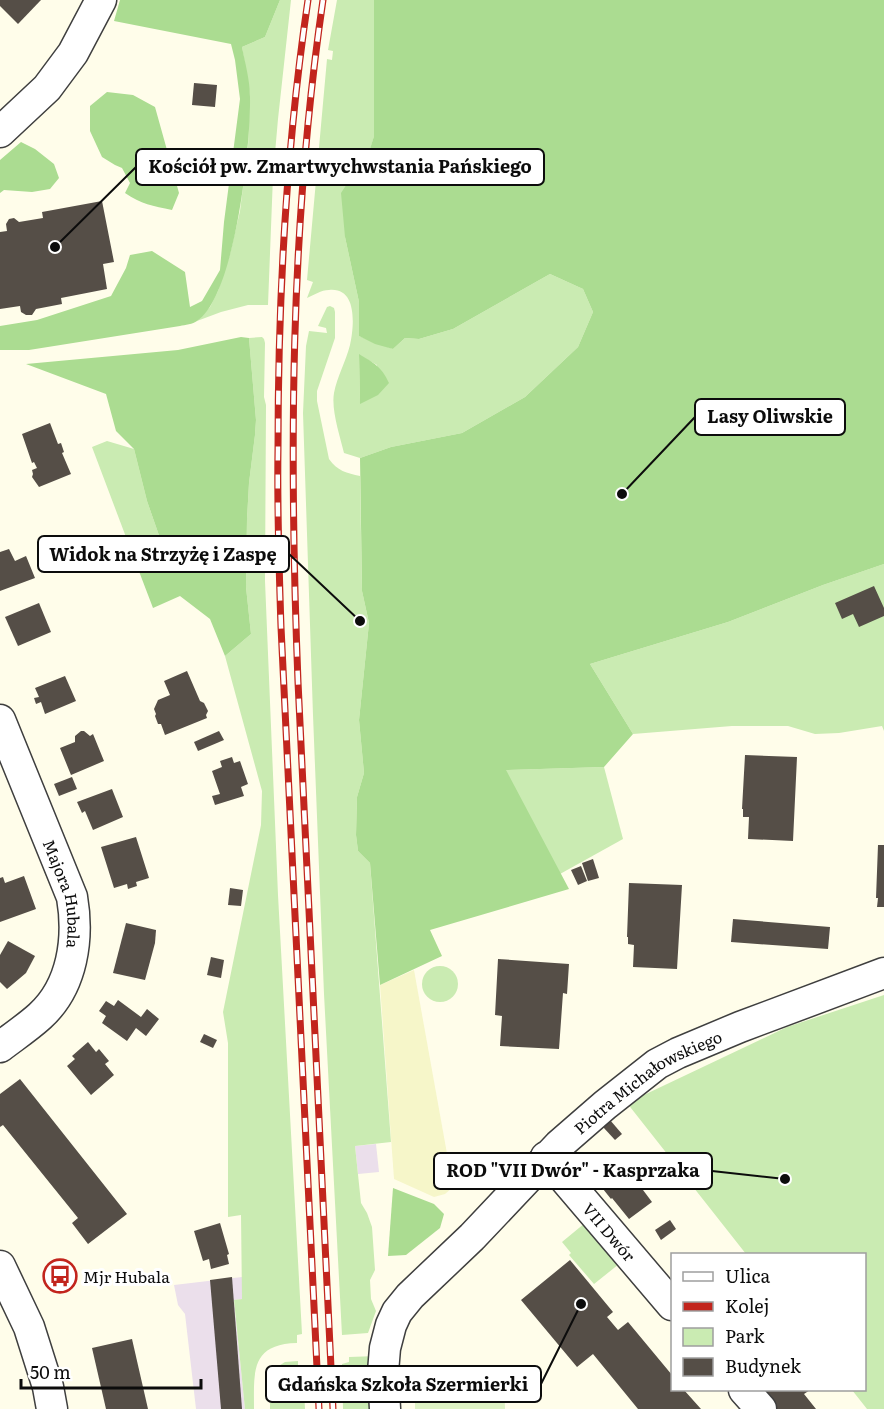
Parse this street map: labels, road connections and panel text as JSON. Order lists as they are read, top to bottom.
{
  "streets": {
    "street": ["Majora Hubala", "Piotra Michałowskiego", "VII Dwór"]
  },
  "crossings": [
    ["Piotra Michałowskiego", "VII Dwór"]
  ],
  "places": {
    "other": [
      "Kościół pw. Zmartwychwstania Pańskiego",
      "Lasy Oliwskie",
      "Widok na Strzyżę i Zaspę",
      "ROD \"VII Dwór\" - Kasprzaka",
      "Gdańska Szkoła Szermierki"
    ],
    "bus stop": ["Mjr Hubala"]
  },
  "legend": [
    "Ulica",
    "Kolej",
    "Park",
    "Budynek"
  ],
  "scale_bar": "50 m"
}
